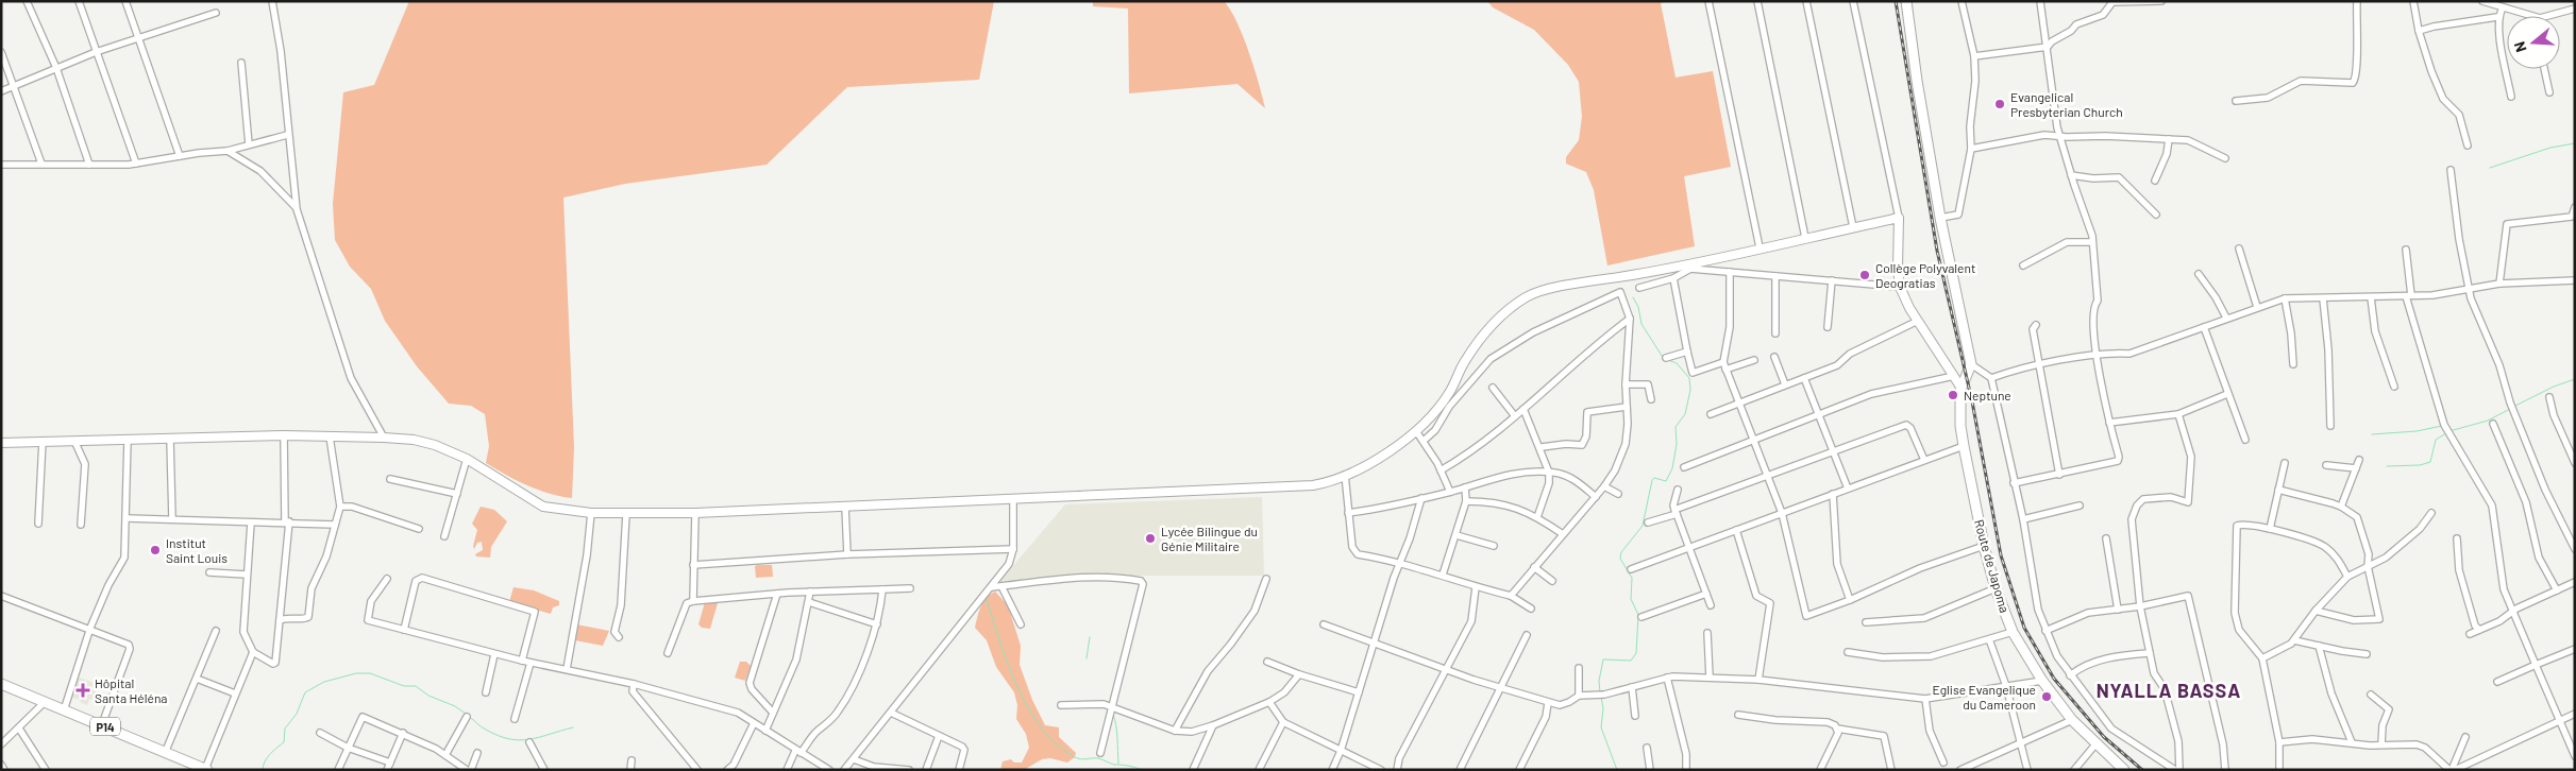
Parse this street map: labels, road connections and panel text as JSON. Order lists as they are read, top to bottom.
{
  "streets": {
    "main road": ["Route de Japoma", "P14"]
  },
  "districts": ["NYALLA BASSA"],
  "places": {
    "other": [
      "Evangelical Presbyterian Church",
      "Collège Polyvalent Deogratias",
      "Neptune",
      "Lycée Bilingue du Génie Militaire",
      "Institut Saint Louis",
      "Eglise Evangelique du Cameroon"
    ],
    "health": ["Hôpital Santa Héléna"]
  },
  "north": "left"
}
